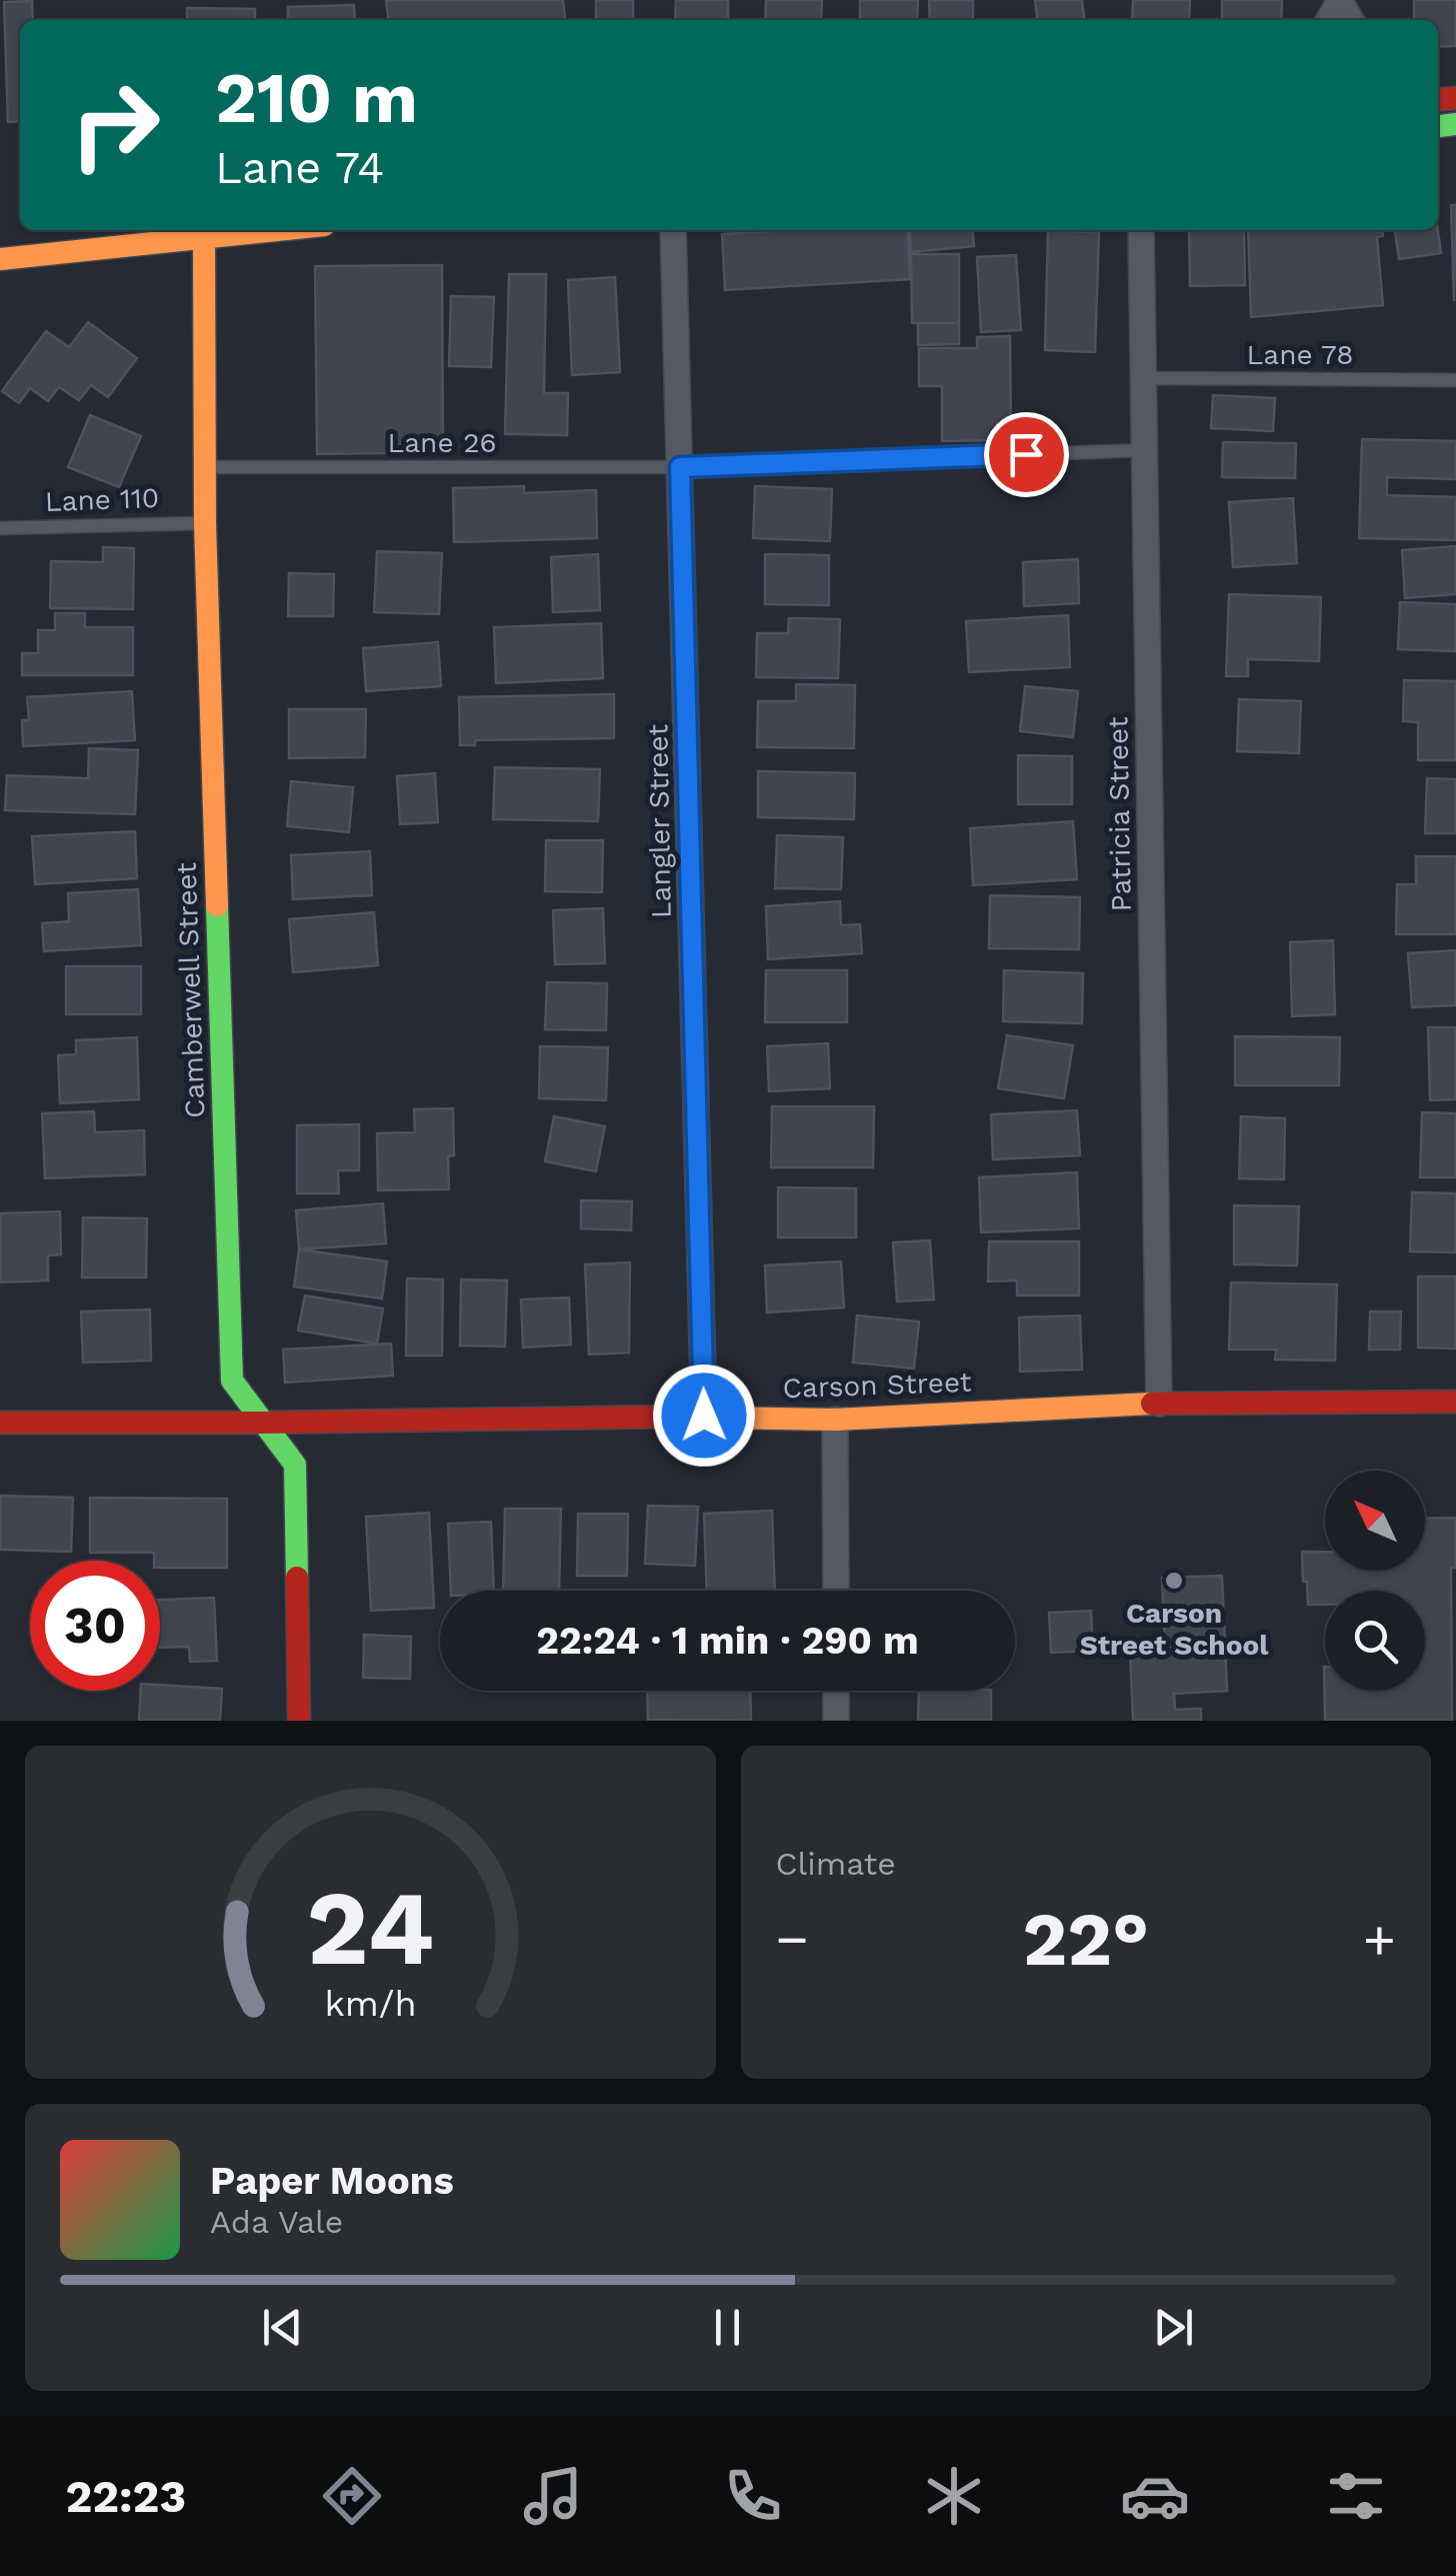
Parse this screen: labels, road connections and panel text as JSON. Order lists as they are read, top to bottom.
{
  "streets": {
    "street": [
      "Patricia Street",
      "Langler Street",
      "Camberwell Street",
      "Carson Street"
    ],
    "lane": ["Lane 78", "Lane 26", "Lane 110"]
  },
  "crossings": [
    ["Lane 78", "Patricia Street"],
    ["Lane 26", "Patricia Street"],
    ["Lane 26", "Langler Street"],
    ["Lane 26", "Camberwell Street"],
    ["Lane 110", "Camberwell Street"],
    ["Patricia Street", "Carson Street"],
    ["Langler Street", "Carson Street"],
    ["Camberwell Street", "Carson Street"]
  ],
  "places": ["Carson Street School"],
  "north": "top left",
  "page": {
    "turn": ["210 m", "Lane 74"],
    "limit": "30",
    "trip": "22:24 · 1 min · 290 m",
    "tile": "Climate",
    "heat": ["−", "22°", "+"],
    "song": ["Paper Moons", "Ada Vale"],
    "tabs": "22:23",
    "gauge": ["24", "km/h"]
  }
}
